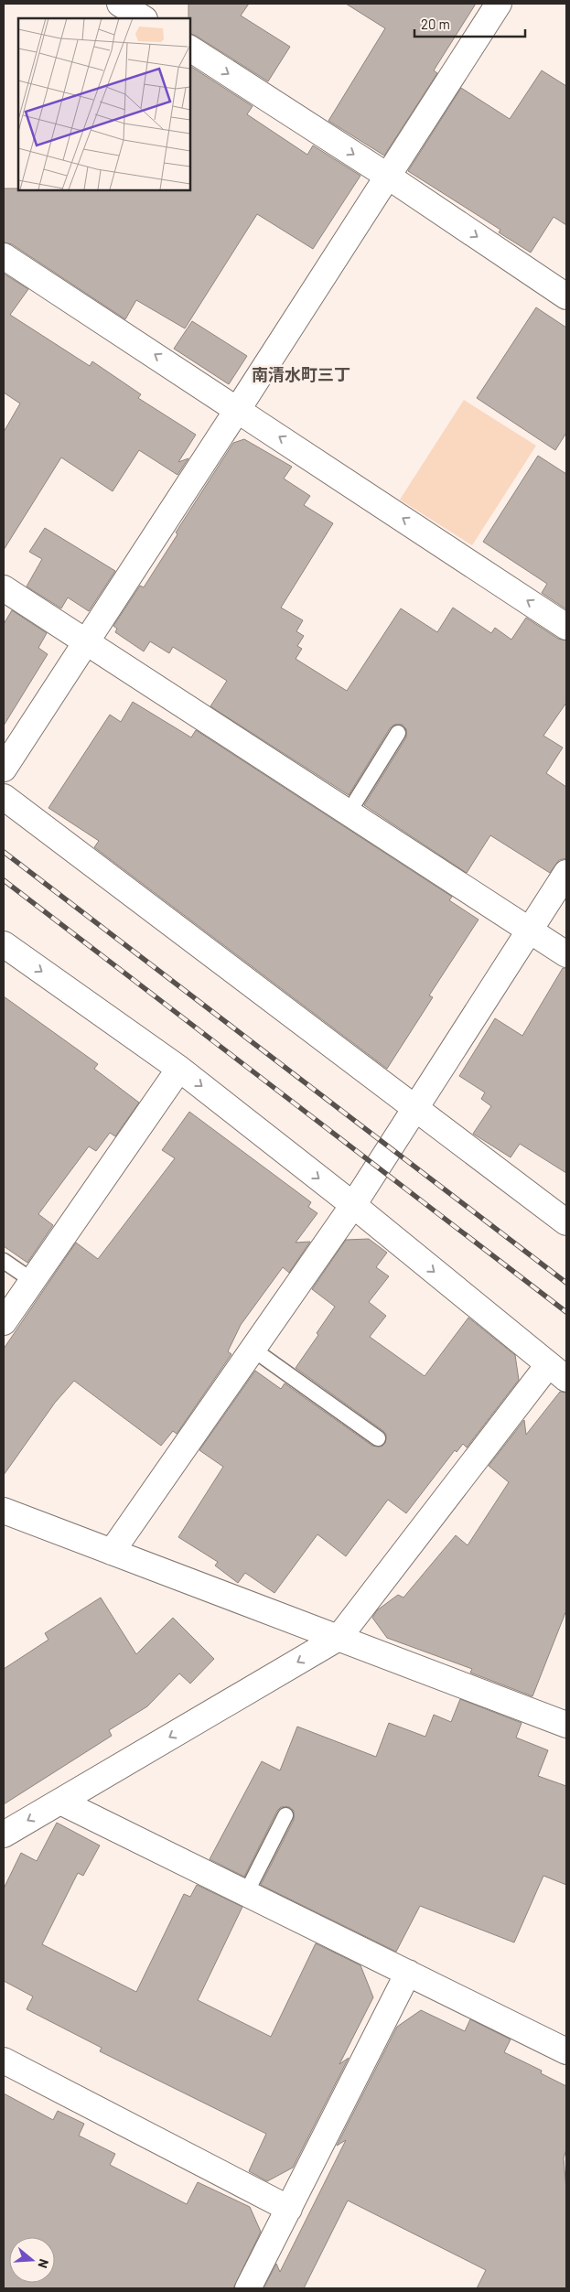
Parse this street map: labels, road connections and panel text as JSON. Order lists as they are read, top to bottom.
{
  "districts": ["南清水町三丁"],
  "scale_bar": "20 m",
  "north": "right"
}
